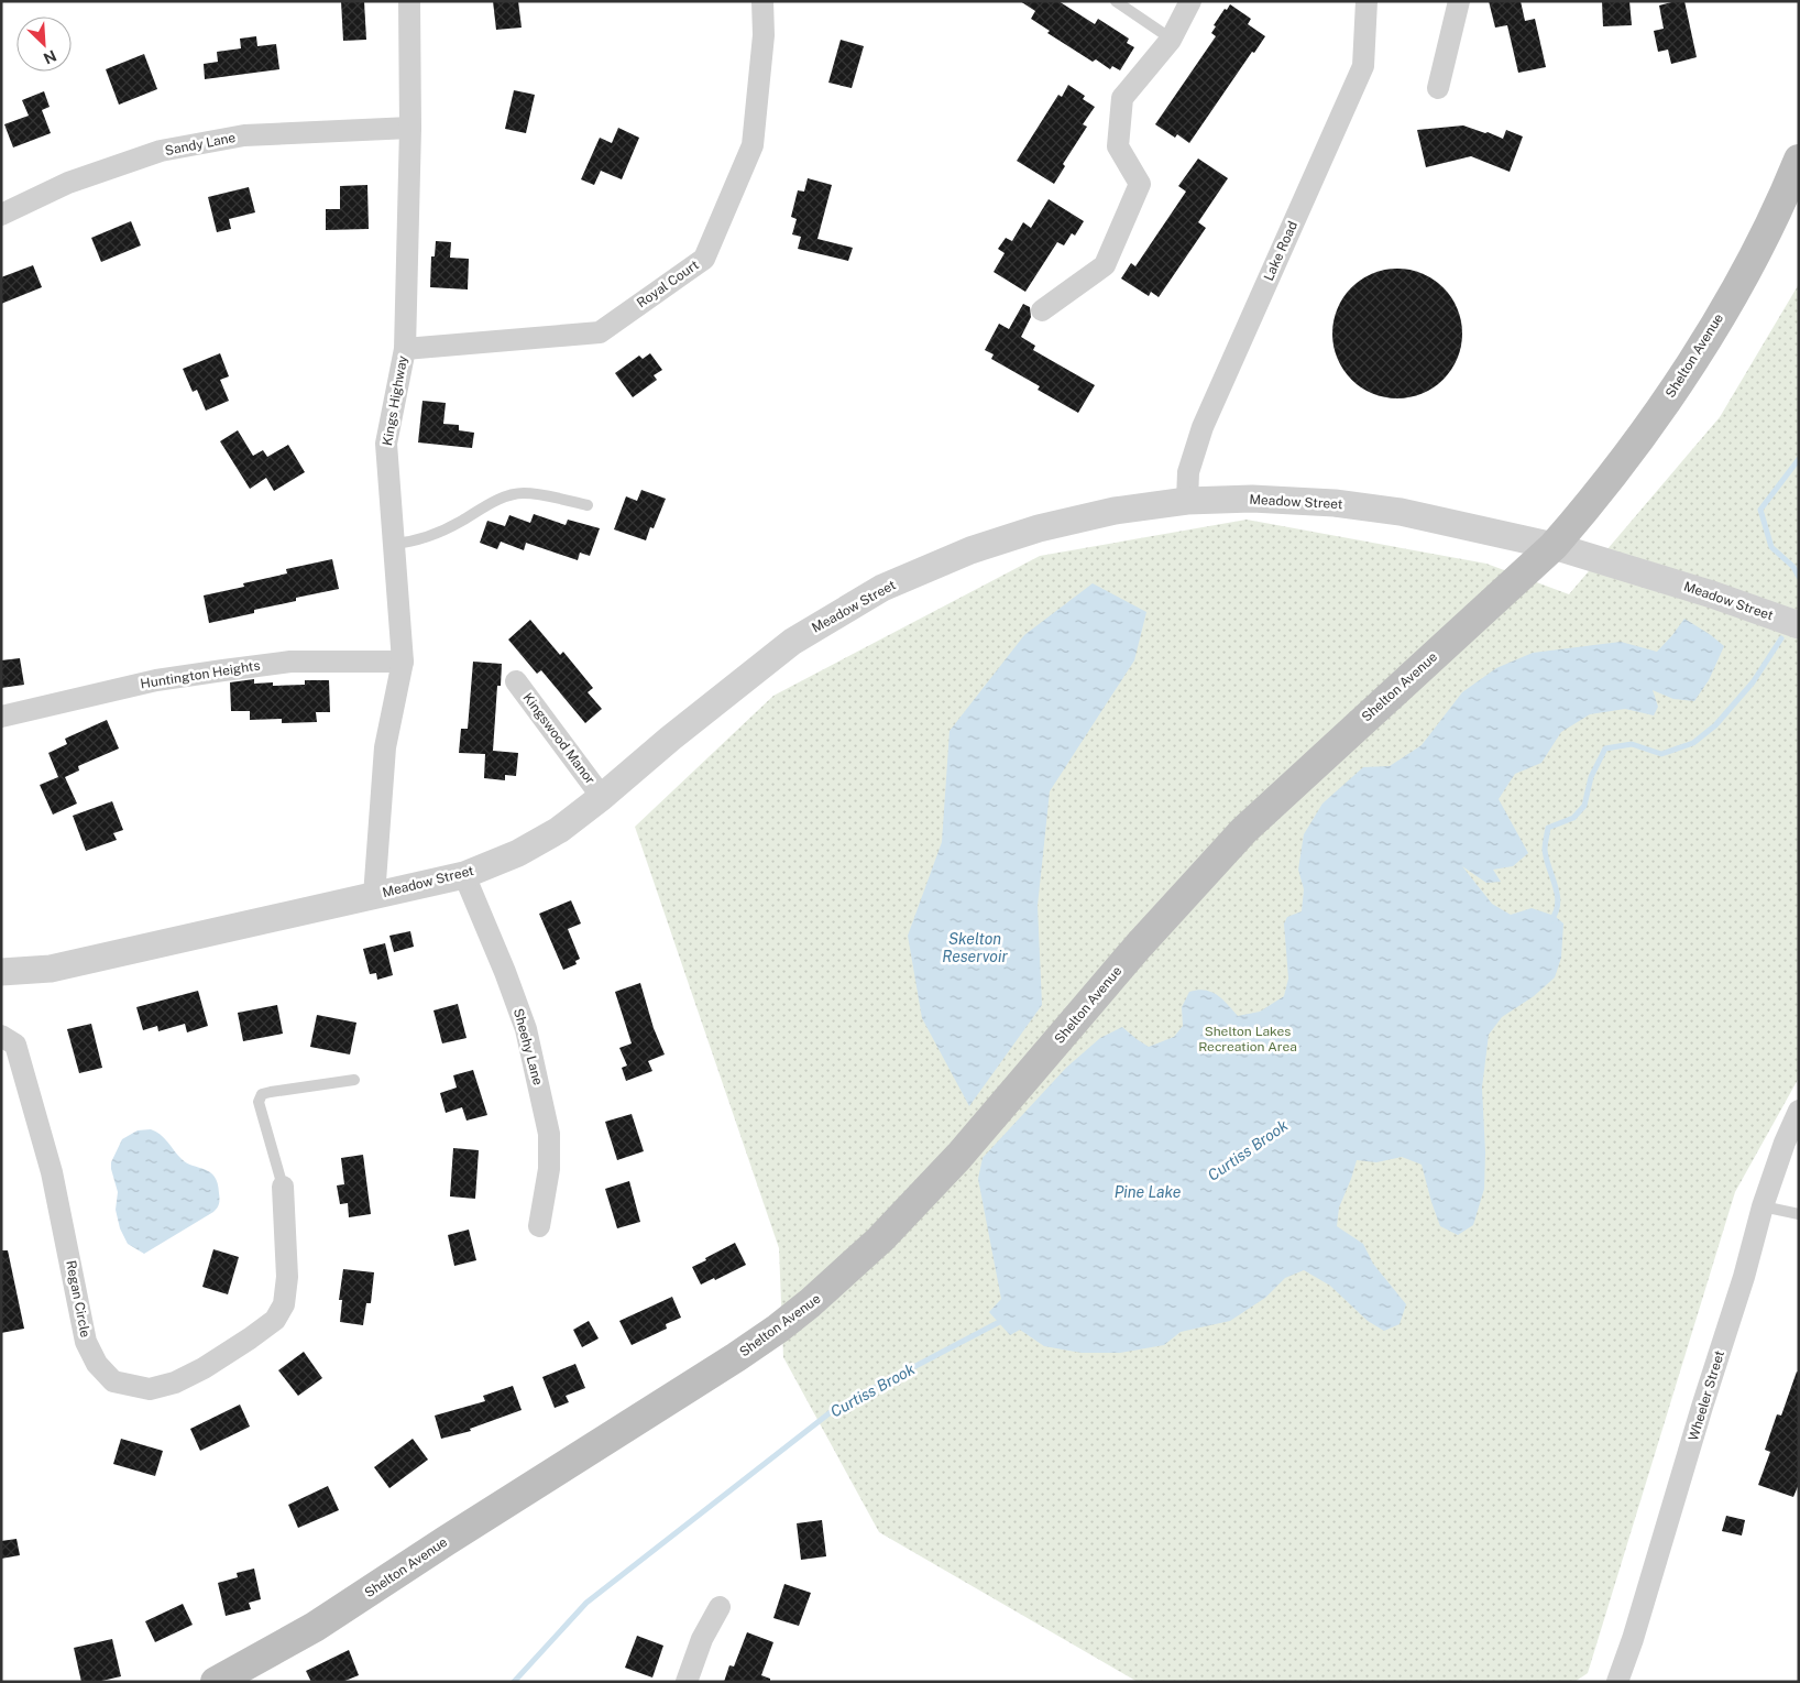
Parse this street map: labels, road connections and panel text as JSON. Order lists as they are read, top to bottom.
{
  "streets": {
    "main road": ["Shelton Avenue"],
    "street": [
      "Sandy Lane",
      "Lake Road",
      "Royal Court",
      "Kings Highway",
      "Meadow Street",
      "Huntington Heights",
      "Kingswood Manor",
      "Sheehy Lane",
      "Regan Circle",
      "Wheeler Street"
    ]
  },
  "crossings": [
    ["Sandy Lane", "Kings Highway"],
    ["Lake Road", "Meadow Street"],
    ["Royal Court", "Kings Highway"],
    ["Shelton Avenue", "Meadow Street"],
    ["Kings Highway", "Meadow Street"],
    ["Kings Highway", "Huntington Heights"],
    ["Meadow Street", "Kingswood Manor"],
    ["Meadow Street", "Sheehy Lane"]
  ],
  "water": ["Skelton Reservoir", "Curtiss Brook", "Pine Lake"],
  "parks": ["Shelton Lakes Recreation Area"],
  "north": "bottom right"
}
